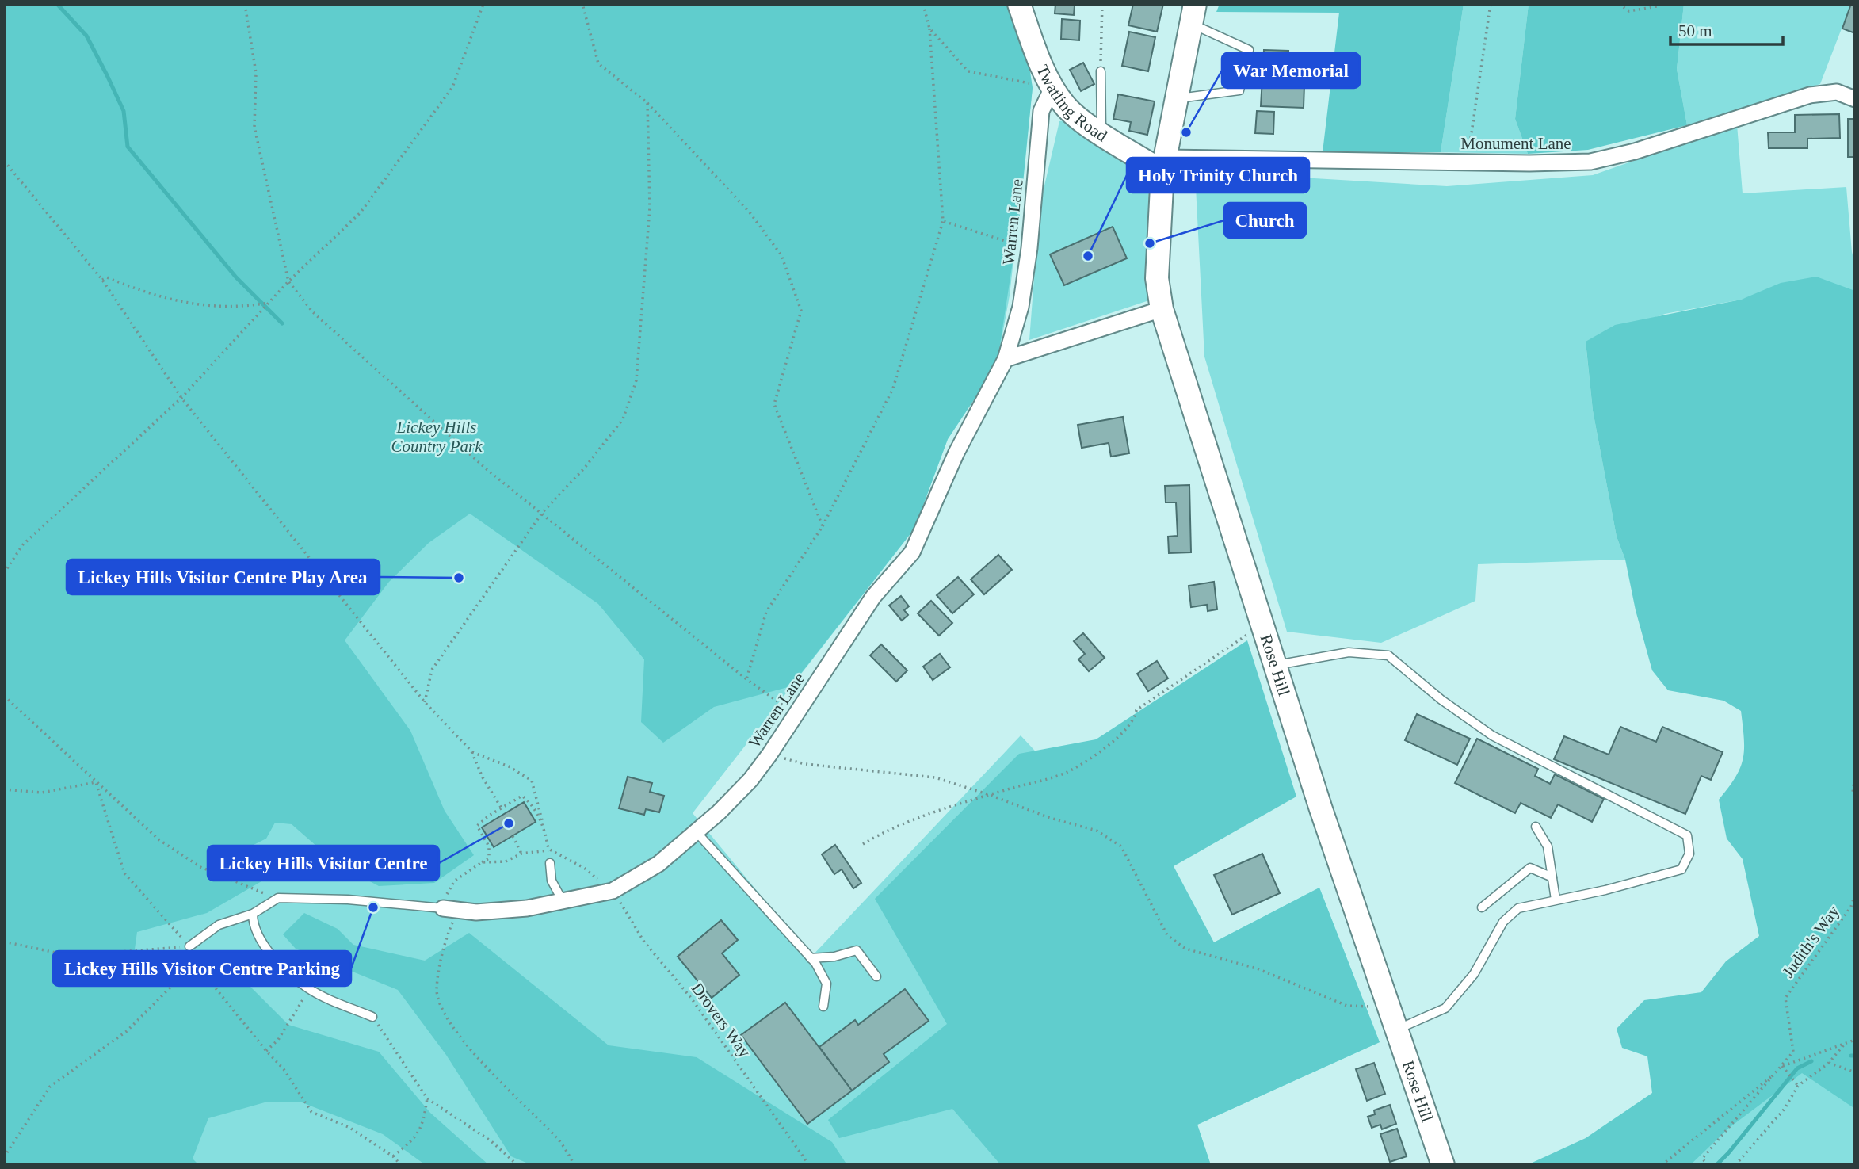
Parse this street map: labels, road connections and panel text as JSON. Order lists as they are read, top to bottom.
{
  "streets": {
    "main road": ["Twatling Road", "Rose Hill"],
    "street": ["Monument Lane", "Warren Lane"],
    "path": ["Judith's Way", "Drovers Way"]
  },
  "crossings": [
    ["Twatling Road", "Monument Lane"],
    ["Twatling Road", "Warren Lane"],
    ["Twatling Road", "Rose Hill"],
    ["Monument Lane", "Rose Hill"],
    ["Warren Lane", "Drovers Way"]
  ],
  "parks": ["Lickey Hills Country Park"],
  "places": [
    "War Memorial",
    "Church",
    "Holy Trinity Church",
    "Lickey Hills Visitor Centre Play Area",
    "Lickey Hills Visitor Centre",
    "Lickey Hills Visitor Centre Parking"
  ],
  "scale_bar": "50 m"
}
